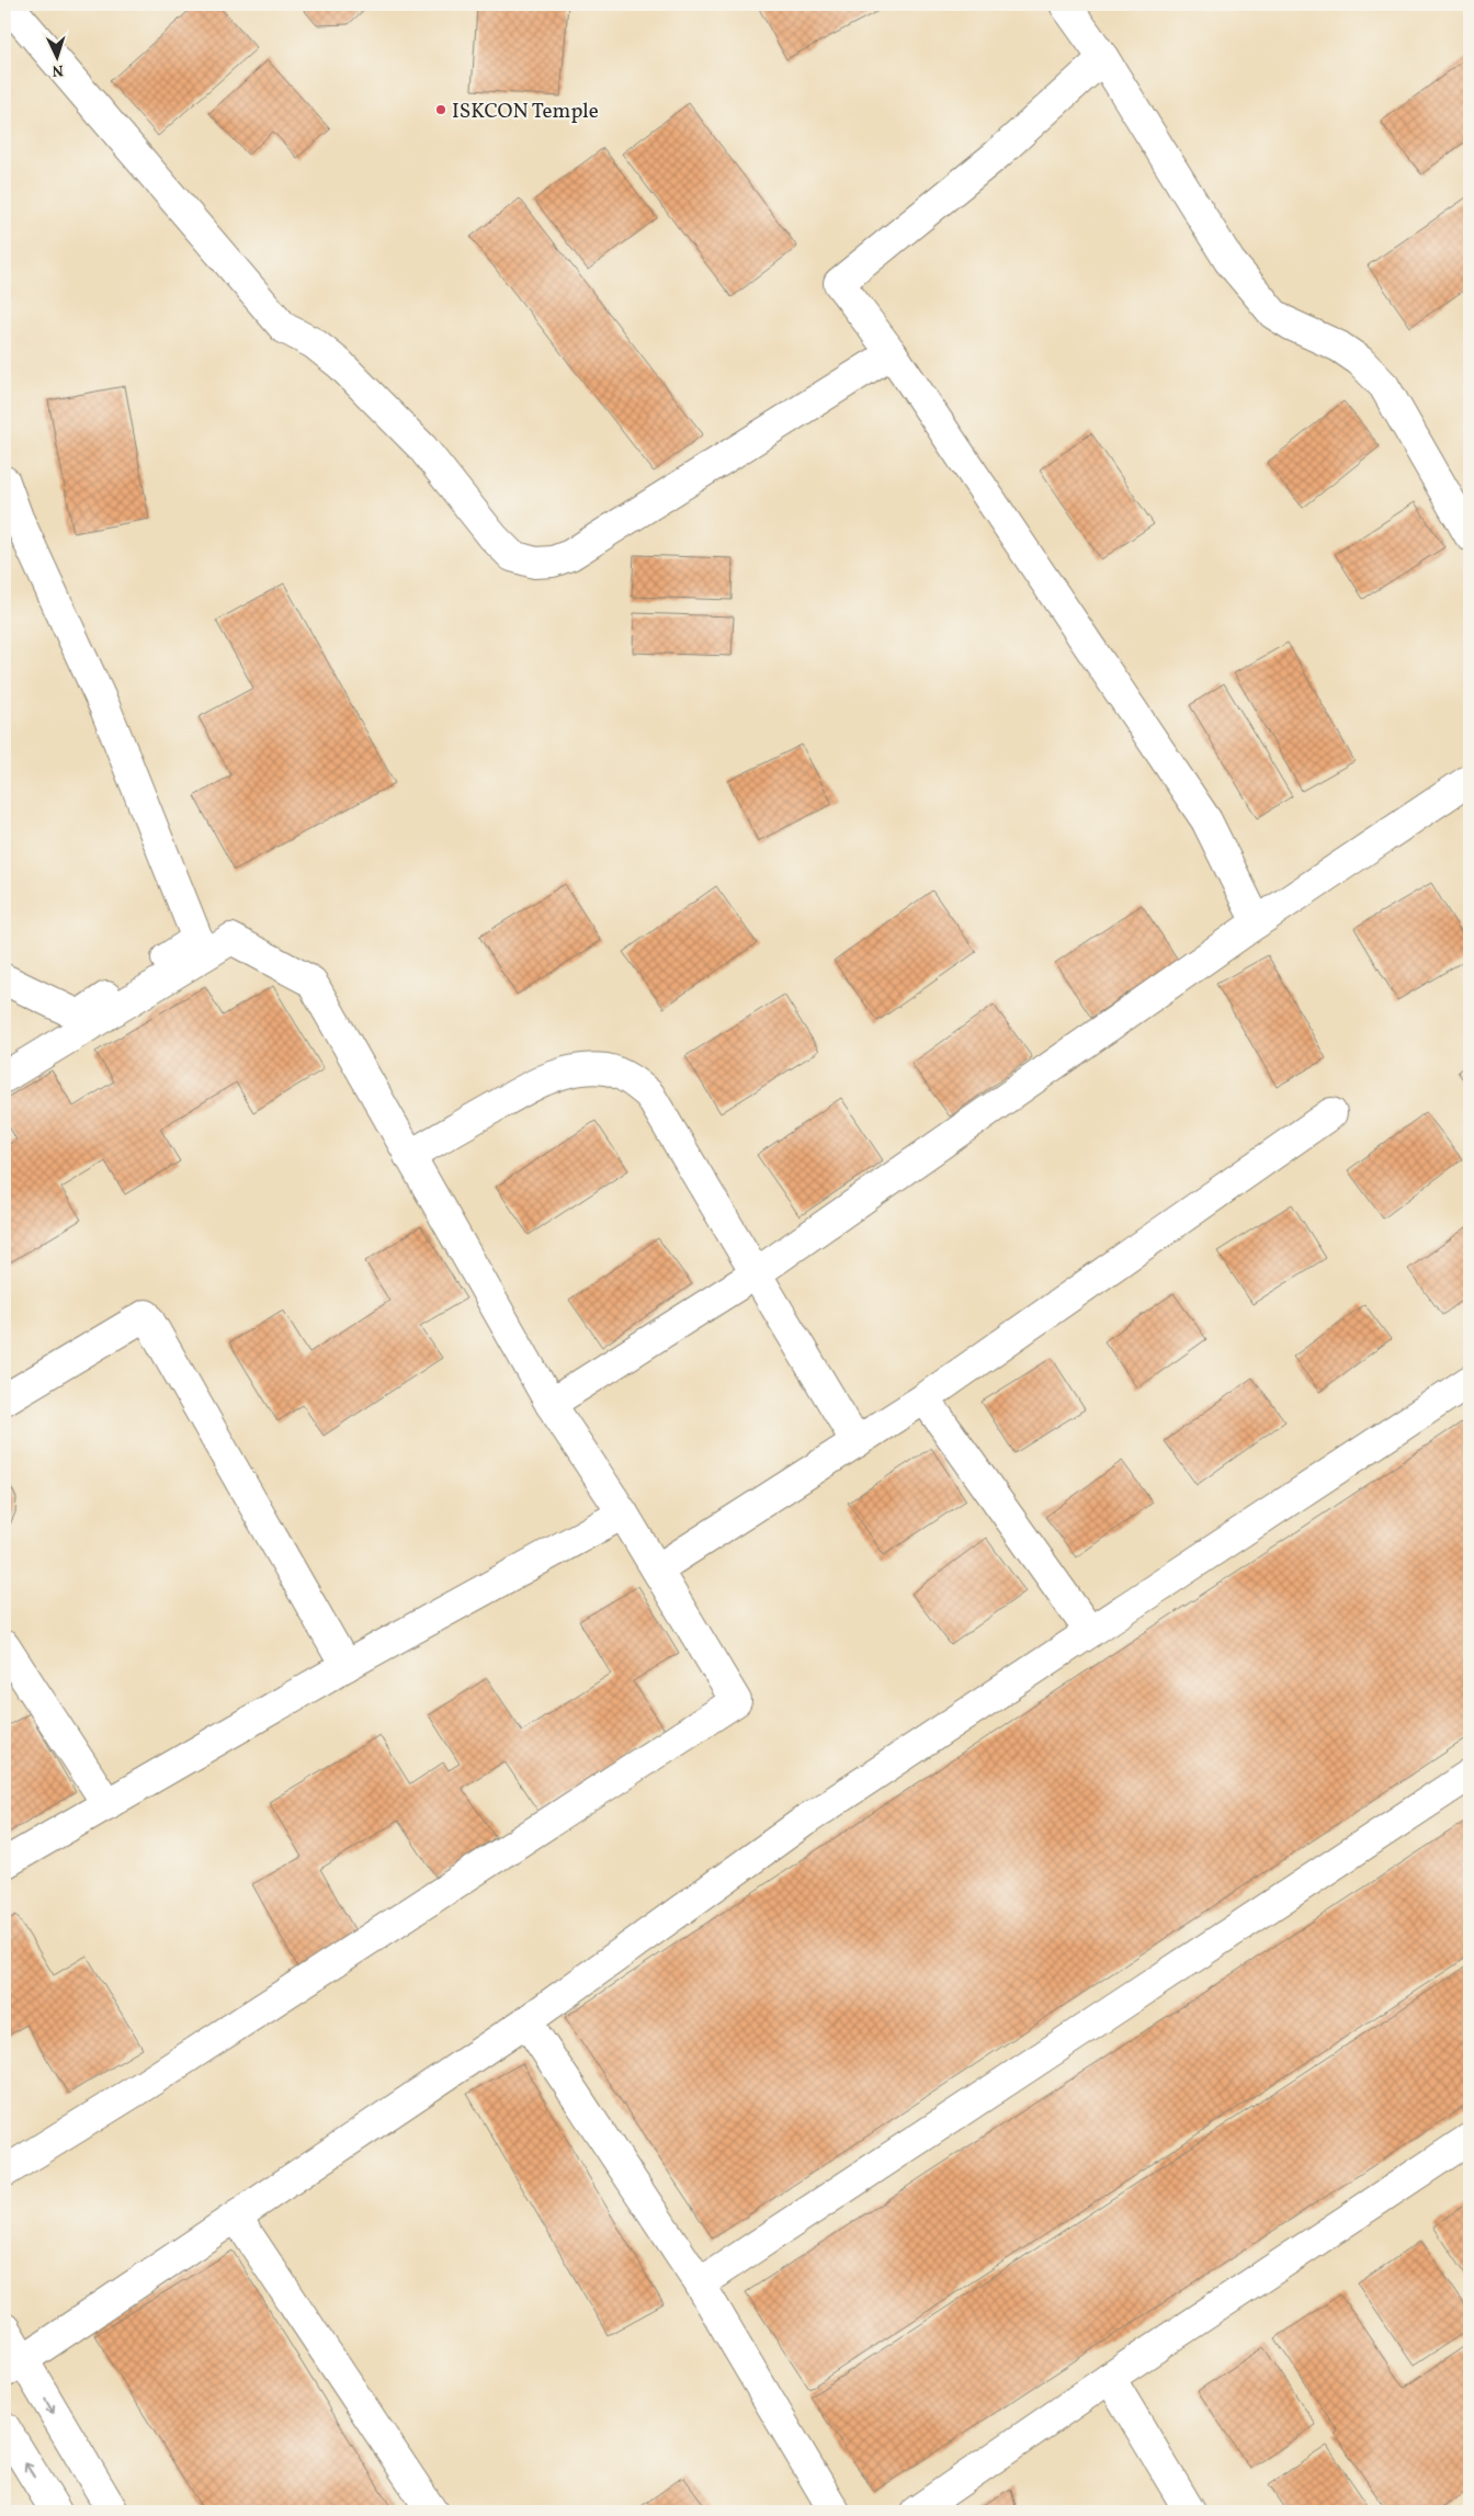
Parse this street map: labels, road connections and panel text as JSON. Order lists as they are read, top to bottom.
{
  "places": ["ISKCON Temple"],
  "north": "bottom"
}
